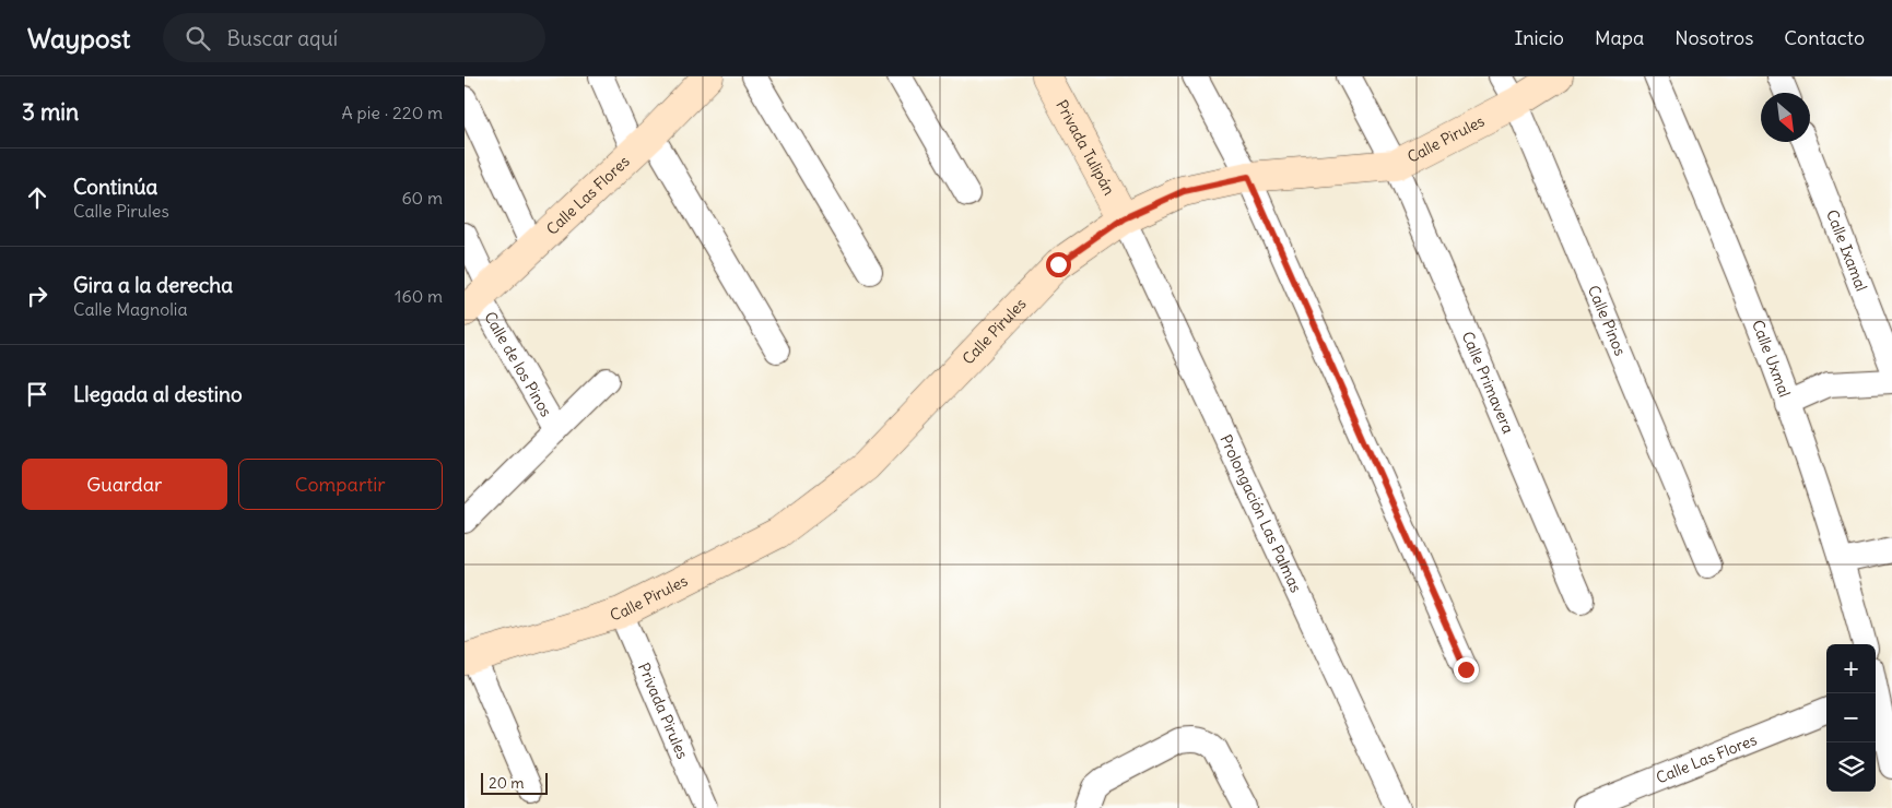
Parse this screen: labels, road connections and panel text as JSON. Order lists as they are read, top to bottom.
{
  "streets": {
    "street": [
      "Calle Pirules",
      "Privada Tulipán",
      "Calle Las Flores",
      "Calle Ixamal",
      "Calle Pinos",
      "Calle Uxmal",
      "Calle de los Pinos",
      "Calle Primavera",
      "Prolongación Las Palmas",
      "Privada Pirules"
    ]
  },
  "crossings": [
    ["Calle Pirules", "Privada Tulipán"],
    ["Calle Pirules", "Calle Pinos"],
    ["Calle Pirules", "Calle Primavera"],
    ["Calle Pirules", "Prolongación Las Palmas"],
    ["Calle Pirules", "Privada Pirules"],
    ["Privada Tulipán", "Prolongación Las Palmas"],
    ["Calle Las Flores", "Calle de los Pinos"]
  ],
  "scale_bar": "20 m",
  "north": "bottom right",
  "page": {
    "header": "Waypost",
    "search": "Buscar aquí",
    "nav": [
      "Inicio",
      "Mapa",
      "Nosotros",
      "Contacto"
    ],
    "heading": ["3 min", "A pie · 220 m"],
    "list": [
      ["Continúa", "Calle Pirules", "60 m"],
      ["Gira a la derecha", "Calle Magnolia", "160 m"],
      "Llegada al destino"
    ],
    "buttons": ["Guardar", "Compartir"],
    "map_buttons": ["+", "−"],
    "scale": "20 m"
  }
}
